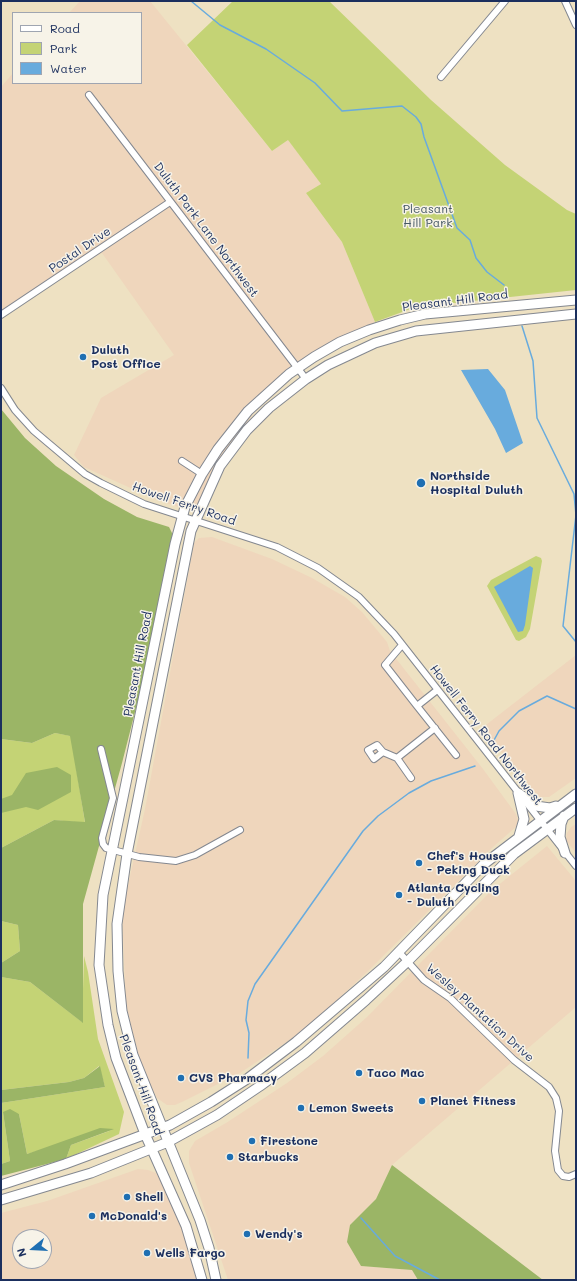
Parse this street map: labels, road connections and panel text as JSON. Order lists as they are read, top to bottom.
{
  "streets": {
    "highway": ["Pleasant Hill Road"],
    "street": [
      "Duluth Park Lane Northwest",
      "Postal Drive",
      "Howell Ferry Road",
      "Howell Ferry Road Northwest",
      "Wesley Plantation Drive"
    ]
  },
  "crossings": [
    ["Duluth Park Lane Northwest", "Postal Drive"],
    ["Duluth Park Lane Northwest", "Pleasant Hill Road"],
    ["Pleasant Hill Road", "Howell Ferry Road"],
    ["Howell Ferry Road", "Howell Ferry Road Northwest"]
  ],
  "parks": ["Pleasant Hill Park"],
  "places": [
    "Duluth Post Office",
    "Northside Hospital Duluth",
    "Chef's House - Peking Duck",
    "Atlanta Cycling - Duluth",
    "Taco Mac",
    "CVS Pharmacy",
    "Planet Fitness",
    "Lemon Sweets",
    "Firestone",
    "Starbucks",
    "Shell",
    "McDonald's",
    "Wendy's",
    "Wells Fargo"
  ],
  "legend": ["Road", "Park", "Water"],
  "north": "left"
}
